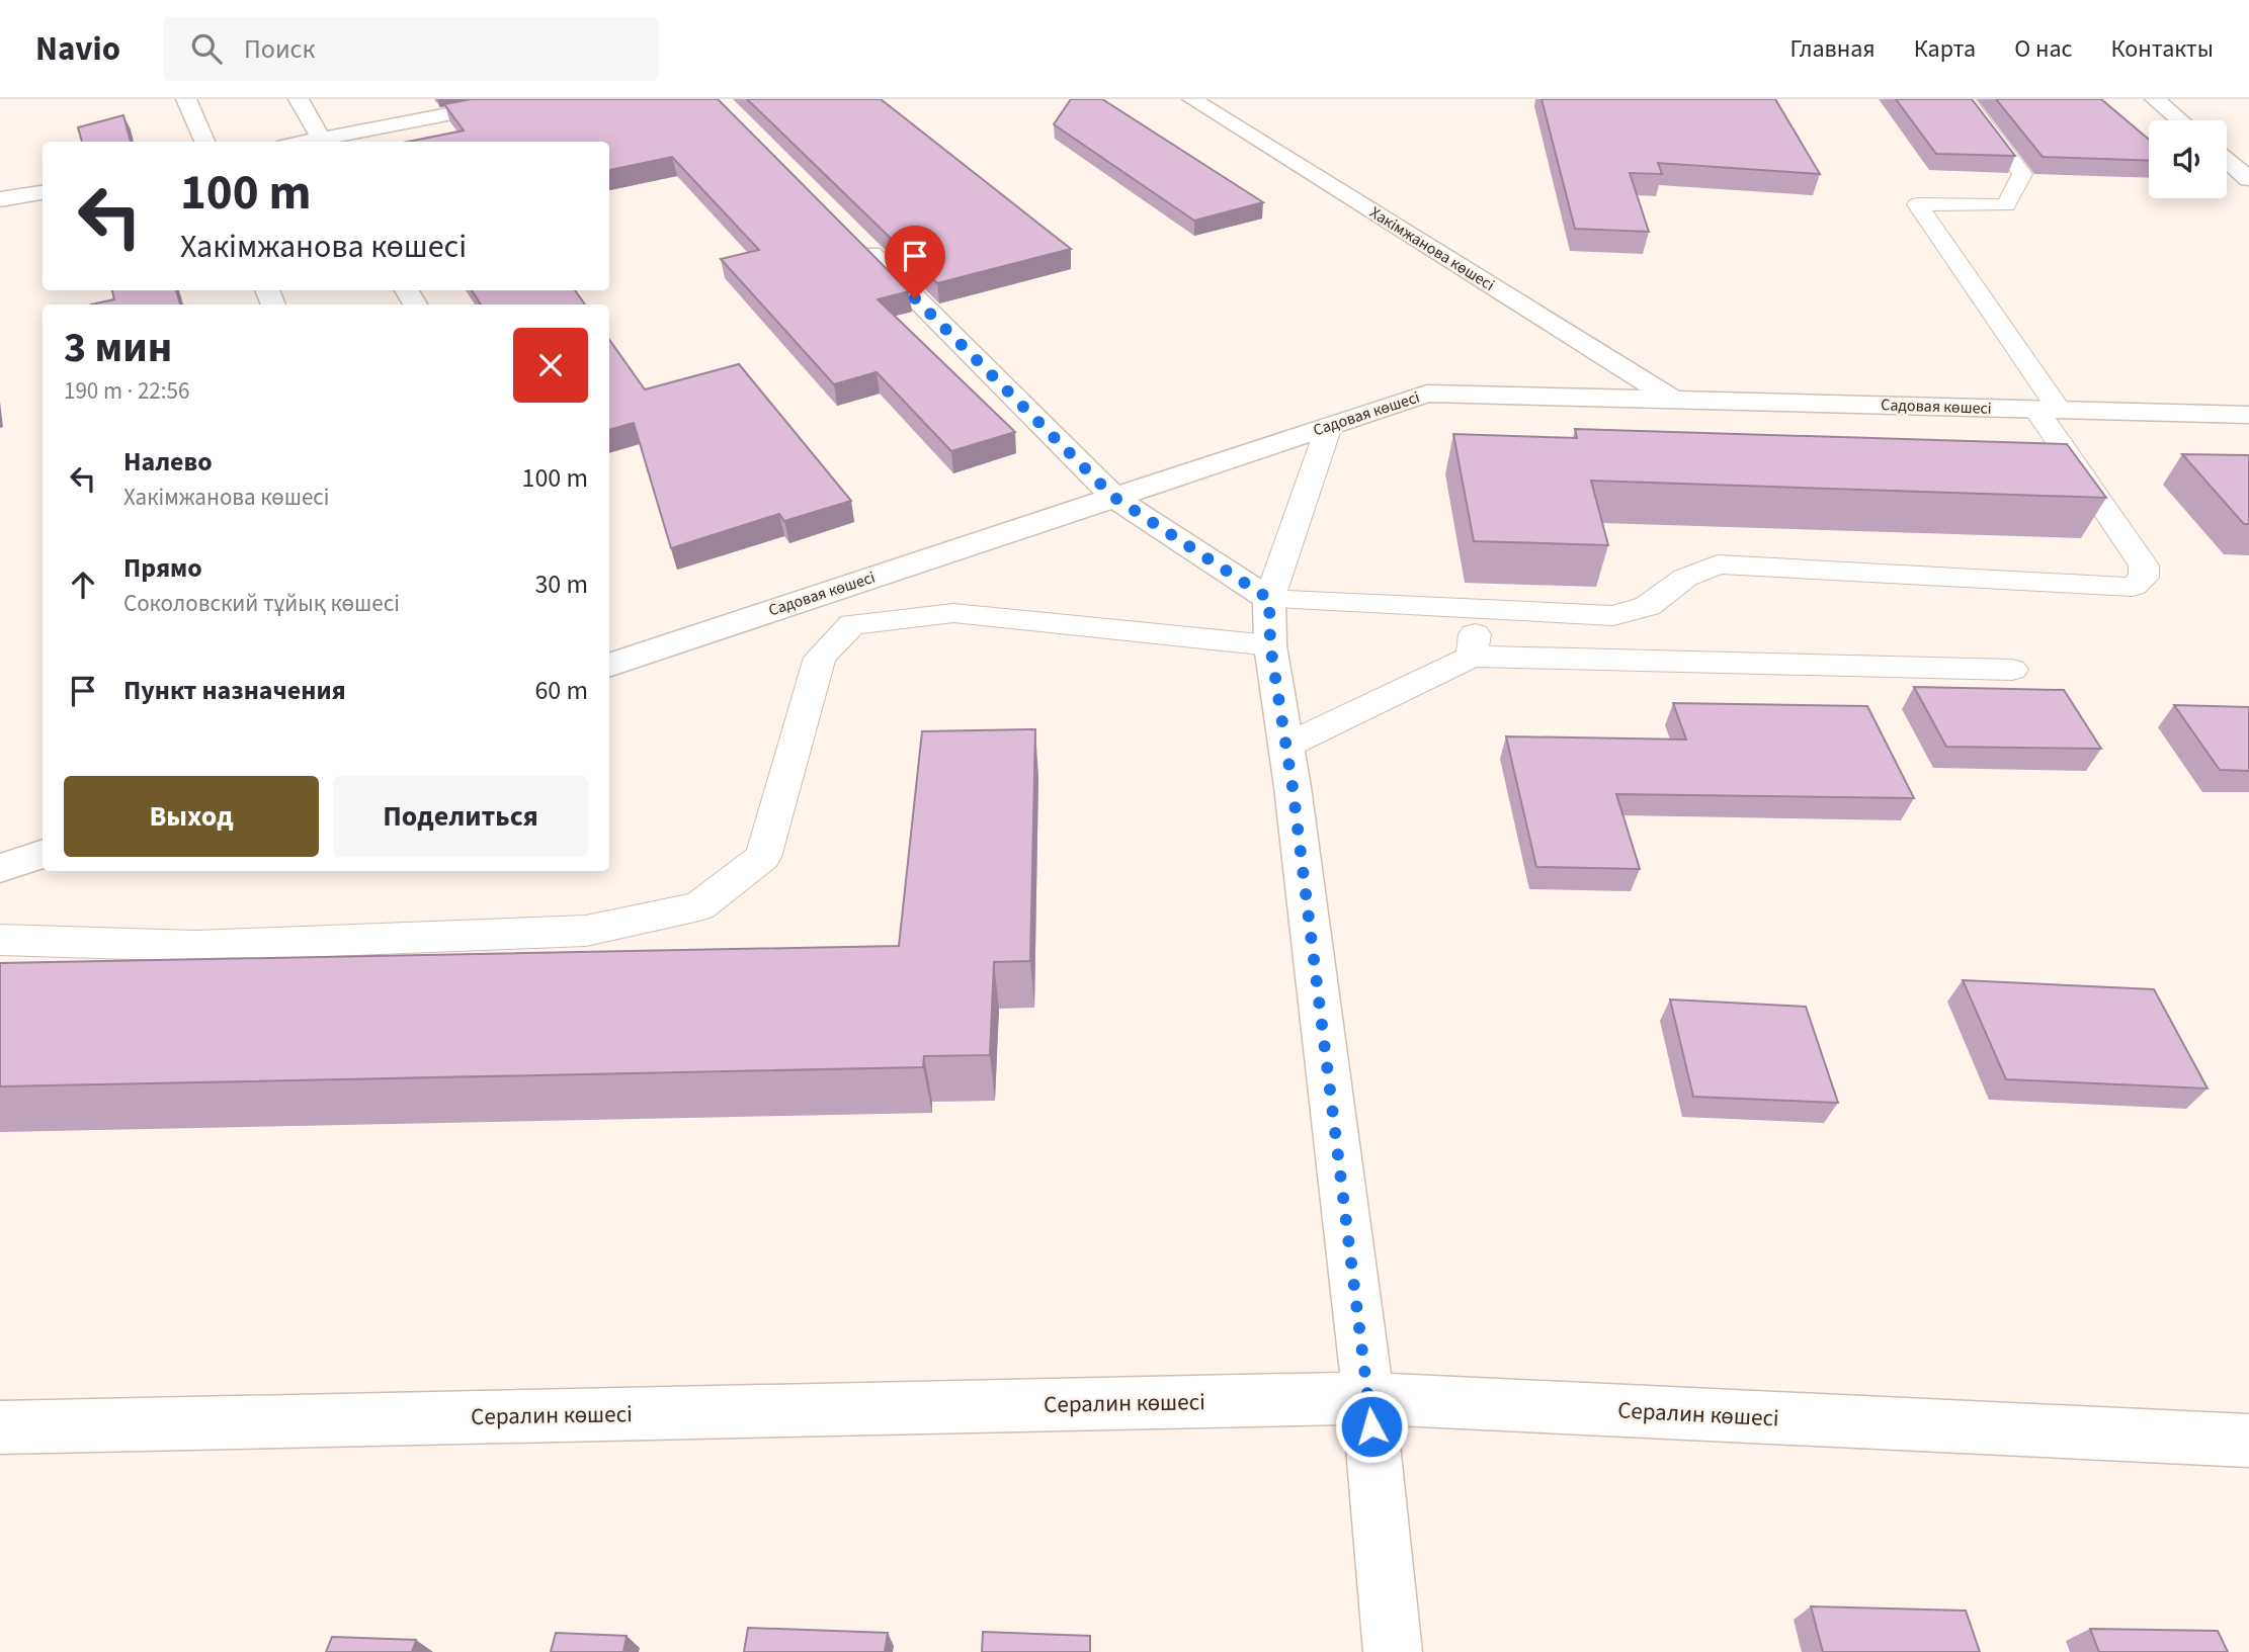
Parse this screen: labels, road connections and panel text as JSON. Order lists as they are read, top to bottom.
{
  "streets": {
    "street": ["Хакімжанова көшесі", "Садовая көшесі", "Сералин көшесі"]
  },
  "crossings": [
    ["Хакімжанова көшесі", "Садовая көшесі"]
  ],
  "page": {
    "header": "Navio",
    "search": "Поиск",
    "nav": [
      "Главная",
      "Карта",
      "О нас",
      "Контакты"
    ],
    "turn": ["100 m", "Хакімжанова көшесі"],
    "heading": ["3 мин", "190 m · 22:56"],
    "list": [
      {
        "name": "Налево",
        "note": "Хакімжанова көшесі",
        "value": "100 m"
      },
      {
        "name": "Прямо",
        "note": "Соколовский тұйық көшесі",
        "value": "30 m"
      },
      {
        "name": "Пункт назначения",
        "value": "60 m"
      }
    ],
    "buttons": ["Выход", "Поделиться"]
  }
}
